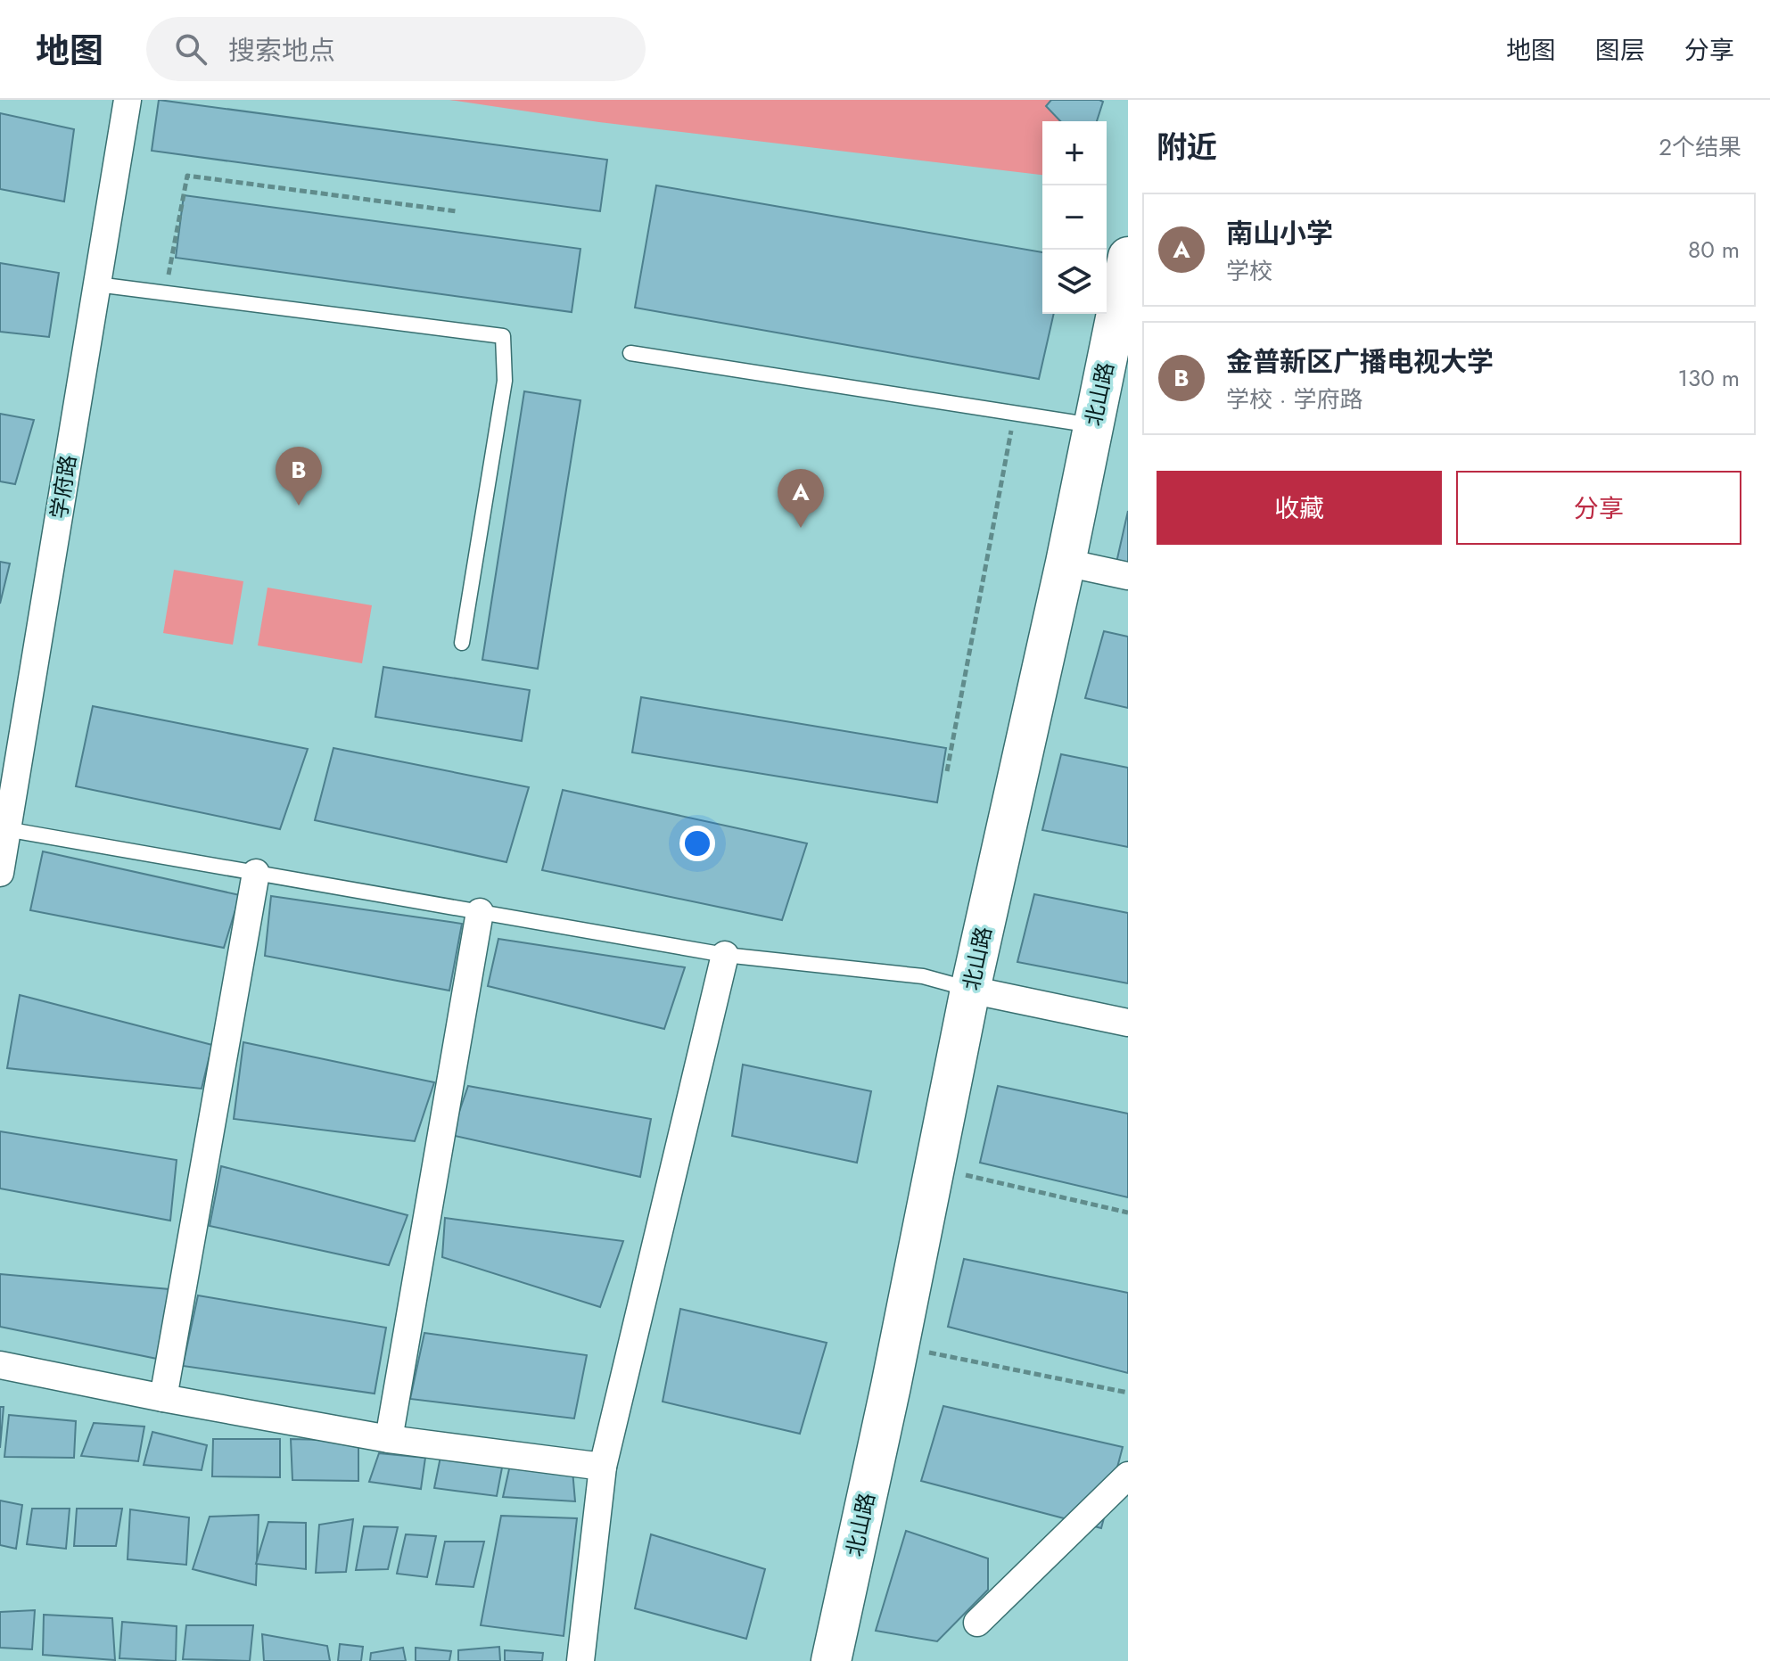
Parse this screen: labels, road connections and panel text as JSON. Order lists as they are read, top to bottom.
{
  "streets": {
    "street": ["北山路", "学府路"]
  },
  "page": {
    "header": "地图",
    "search": "搜索地点",
    "nav": ["地图", "图层", "分享"],
    "heading": ["附近", "2个结果"],
    "map_buttons": ["+", "−"],
    "list": [
      {
        "mark": "A",
        "name": "南山小学",
        "note": "学校",
        "value": "80 m"
      },
      {
        "mark": "B",
        "name": "金普新区广播电视大学",
        "note": "学校 · 学府路",
        "value": "130 m"
      }
    ],
    "pins": ["B", "A"],
    "buttons": ["收藏", "分享"]
  }
}
